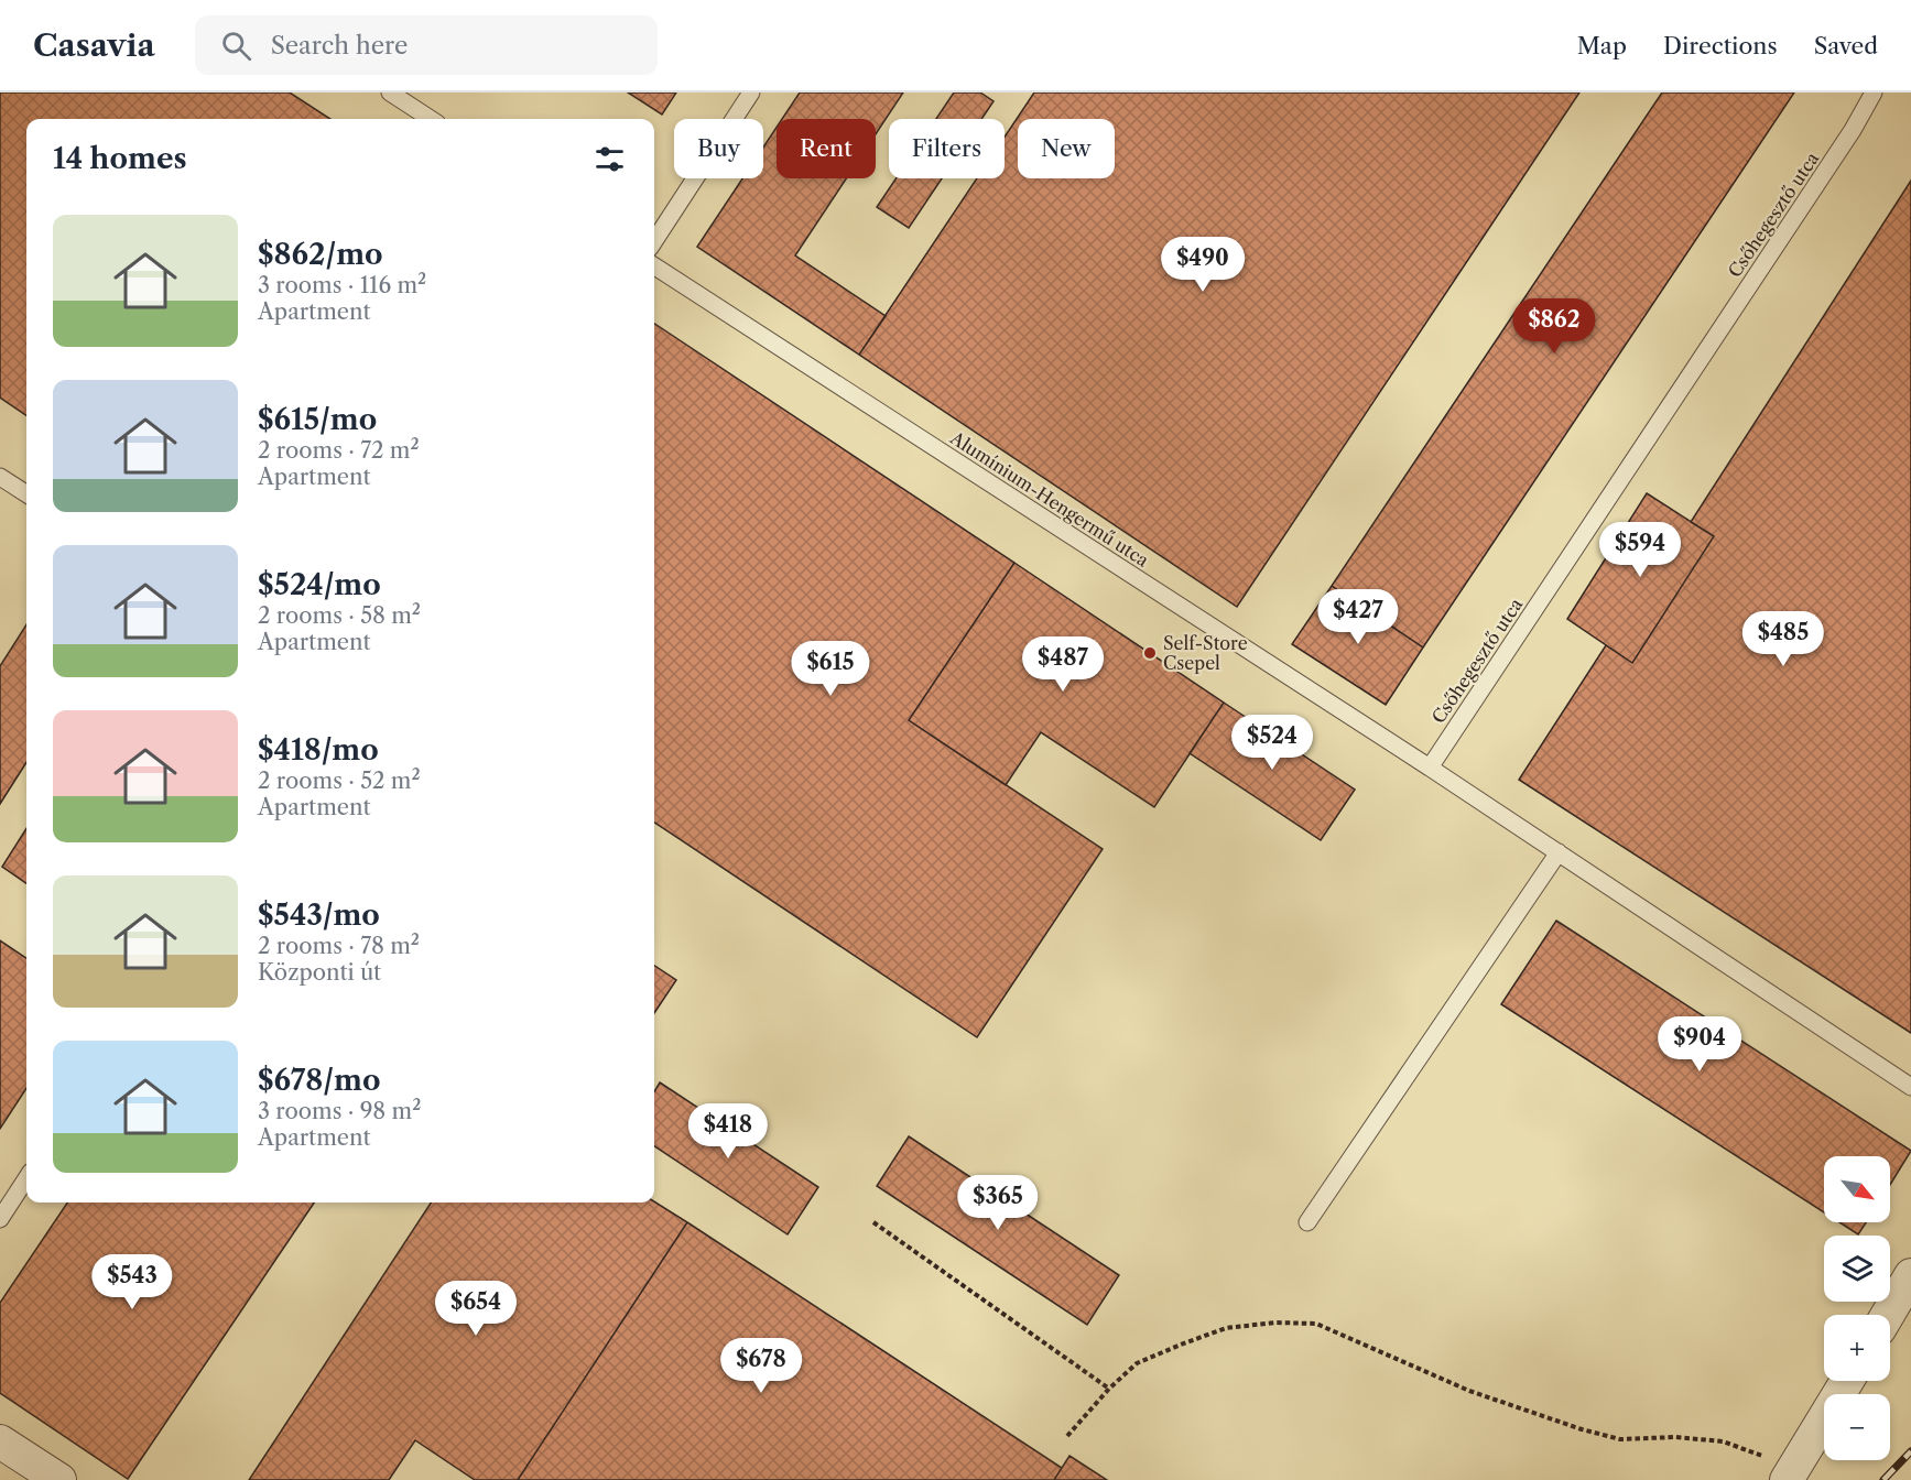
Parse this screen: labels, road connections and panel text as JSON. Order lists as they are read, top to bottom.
{
  "streets": {
    "lane": ["Csőhegesztő utca", "Alumínium-Hengermű utca"]
  },
  "crossings": [
    ["Csőhegesztő utca", "Alumínium-Hengermű utca"]
  ],
  "places": ["Self-Store Csepel"],
  "north": "bottom right",
  "page": {
    "header": "Casavia",
    "search": "Search here",
    "nav": ["Map", "Directions", "Saved"],
    "chip": [
      "Buy",
      "Rent",
      "Filters",
      "New"
    ],
    "heading": "14 homes",
    "list": [
      {
        "name": "$862/mo",
        "note": "3 rooms · 116 m² · Apartment"
      },
      {
        "name": "$615/mo",
        "note": "2 rooms · 72 m² · Apartment"
      },
      {
        "name": "$524/mo",
        "note": "2 rooms · 58 m² · Apartment"
      },
      {
        "name": "$418/mo",
        "note": "2 rooms · 52 m² · Apartment"
      },
      {
        "name": "$543/mo",
        "note": "2 rooms · 78 m² · Központi út"
      },
      {
        "name": "$678/mo",
        "note": "3 rooms · 98 m² · Apartment"
      }
    ],
    "price": [
      "$490",
      "$862",
      "$594",
      "$427",
      "$485",
      "$487",
      "$615",
      "$524",
      "$904",
      "$418",
      "$365",
      "$543",
      "$654",
      "$678"
    ],
    "map_buttons": ["+", "−"]
  }
}
